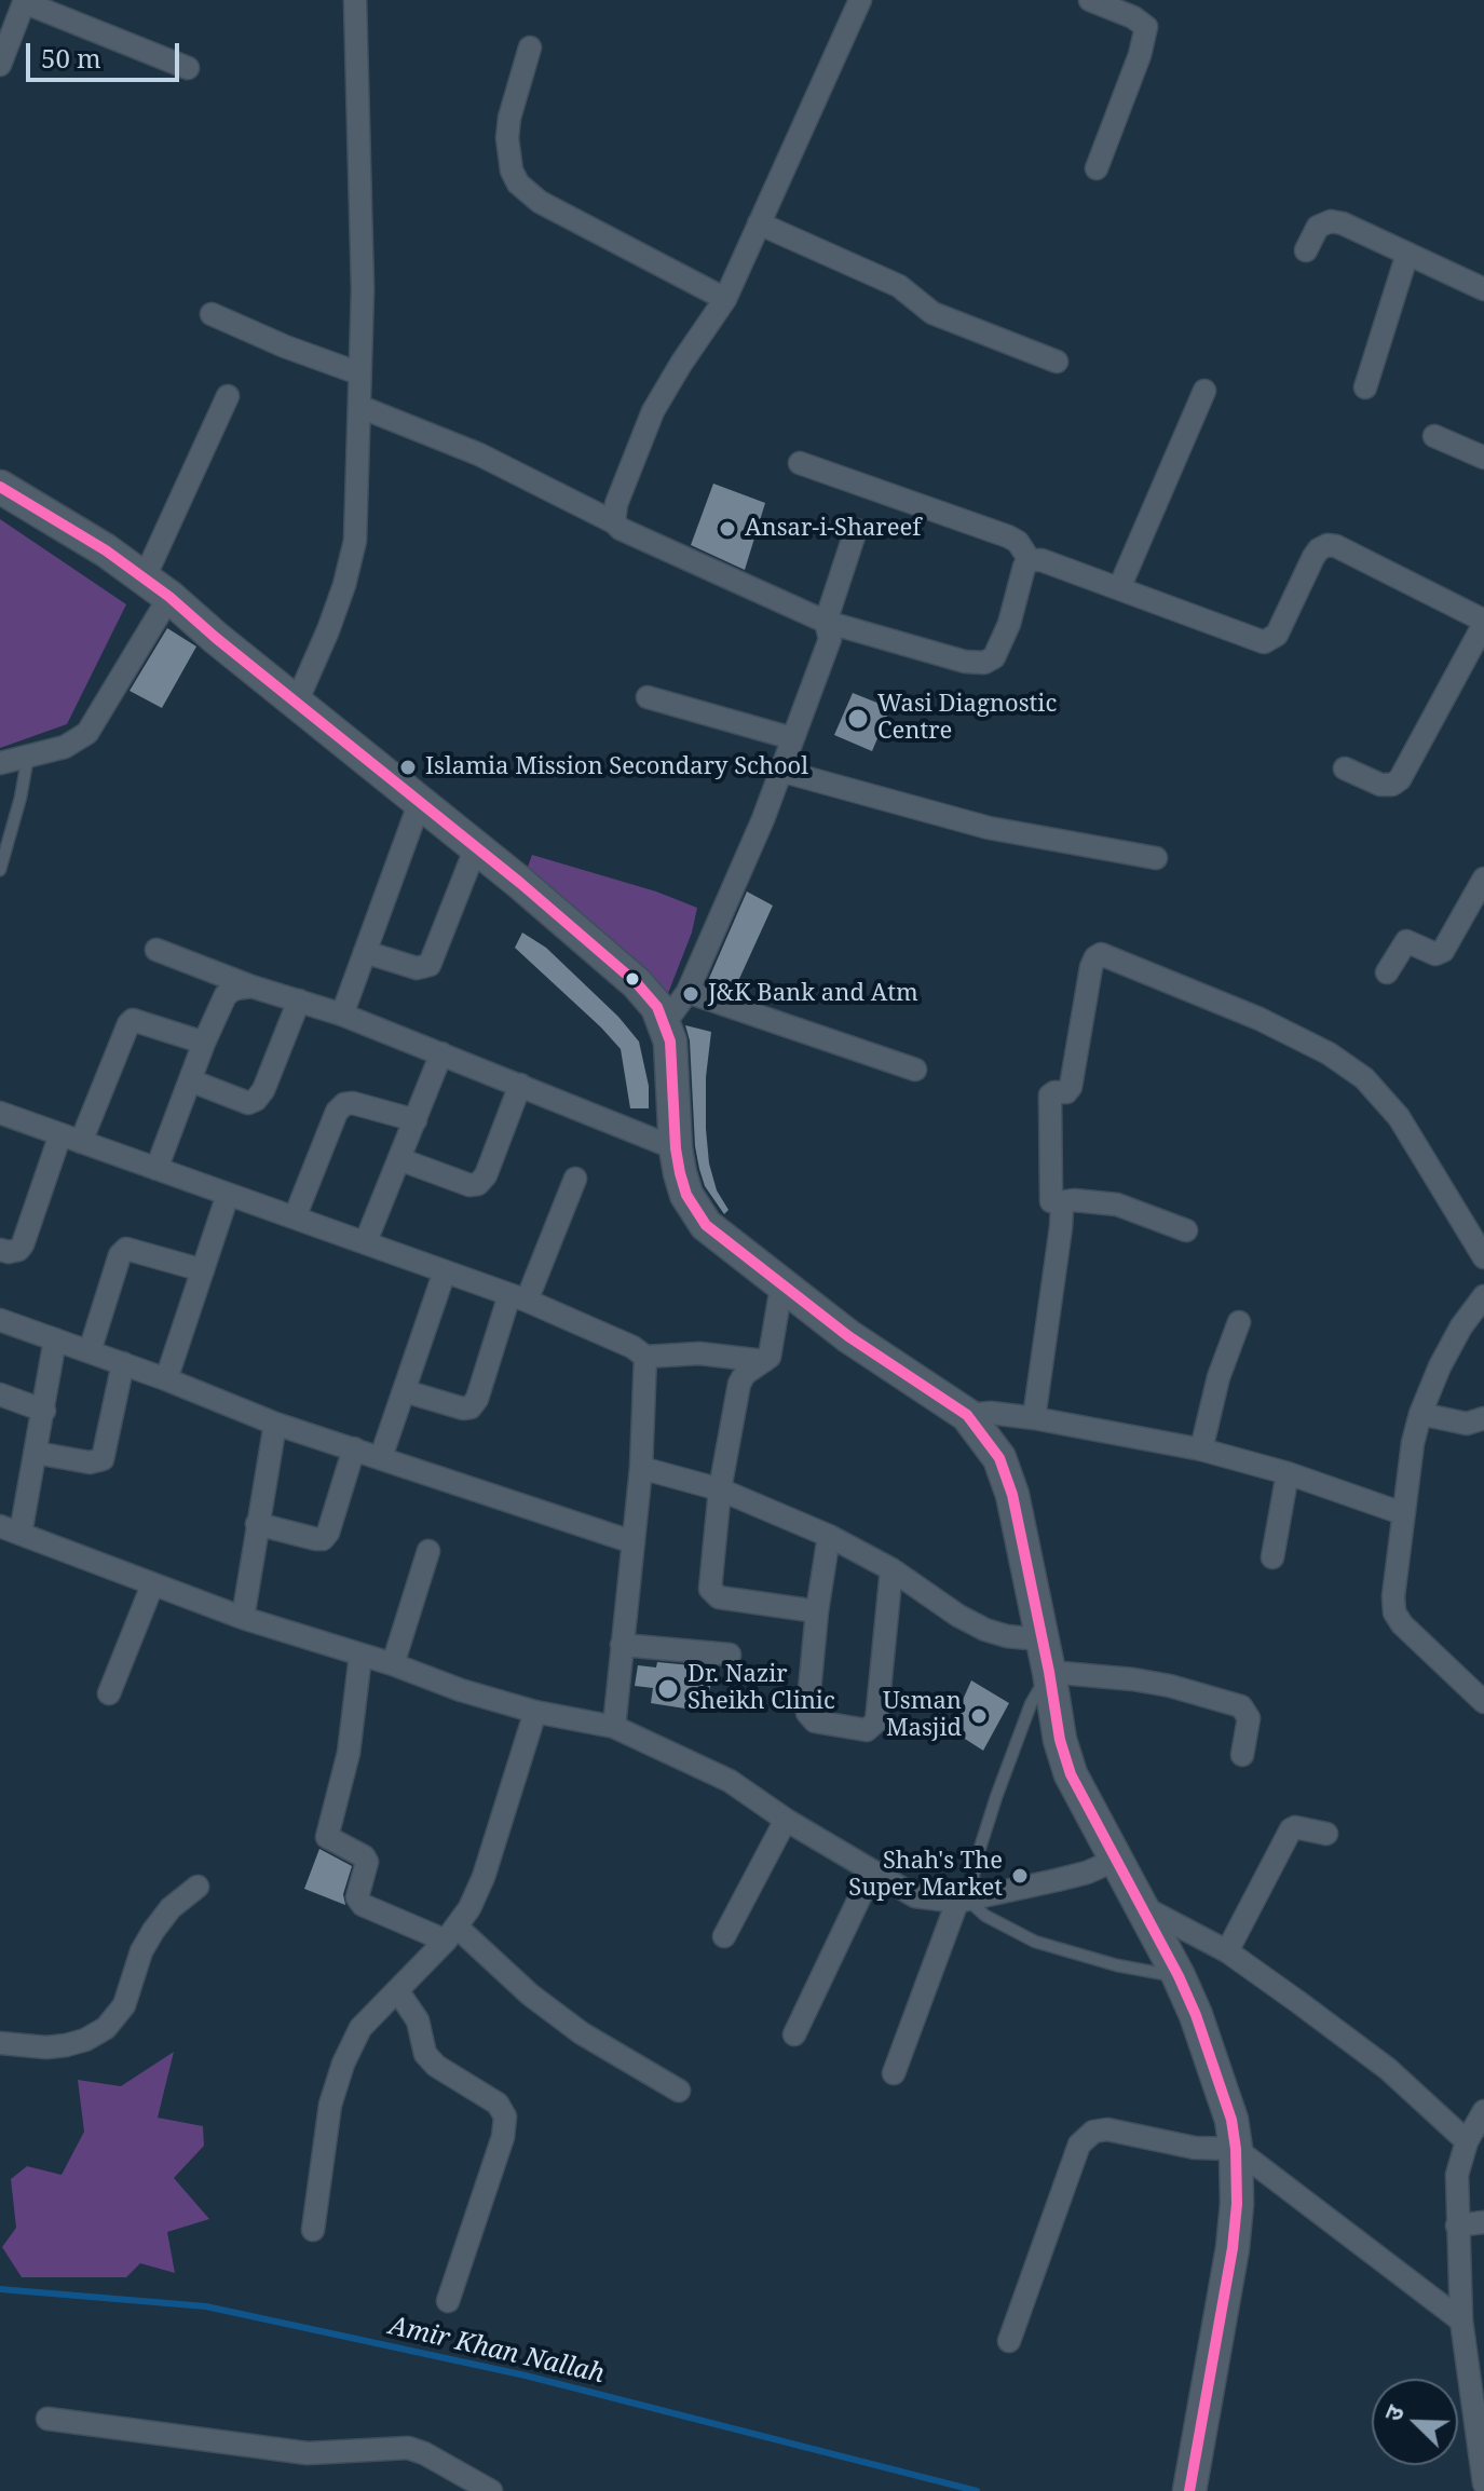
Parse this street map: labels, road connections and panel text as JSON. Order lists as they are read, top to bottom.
{
  "water": ["Amir Khan Nallah"],
  "places": [
    "Ansar-i-Shareef",
    "Wasi Diagnostic Centre",
    "Islamia Mission Secondary School",
    "J&K Bank and Atm",
    "Dr. Nazir Sheikh Clinic",
    "Usman Masjid",
    "Shah's The Super Market"
  ],
  "scale_bar": "50 m",
  "north": "top left"
}
